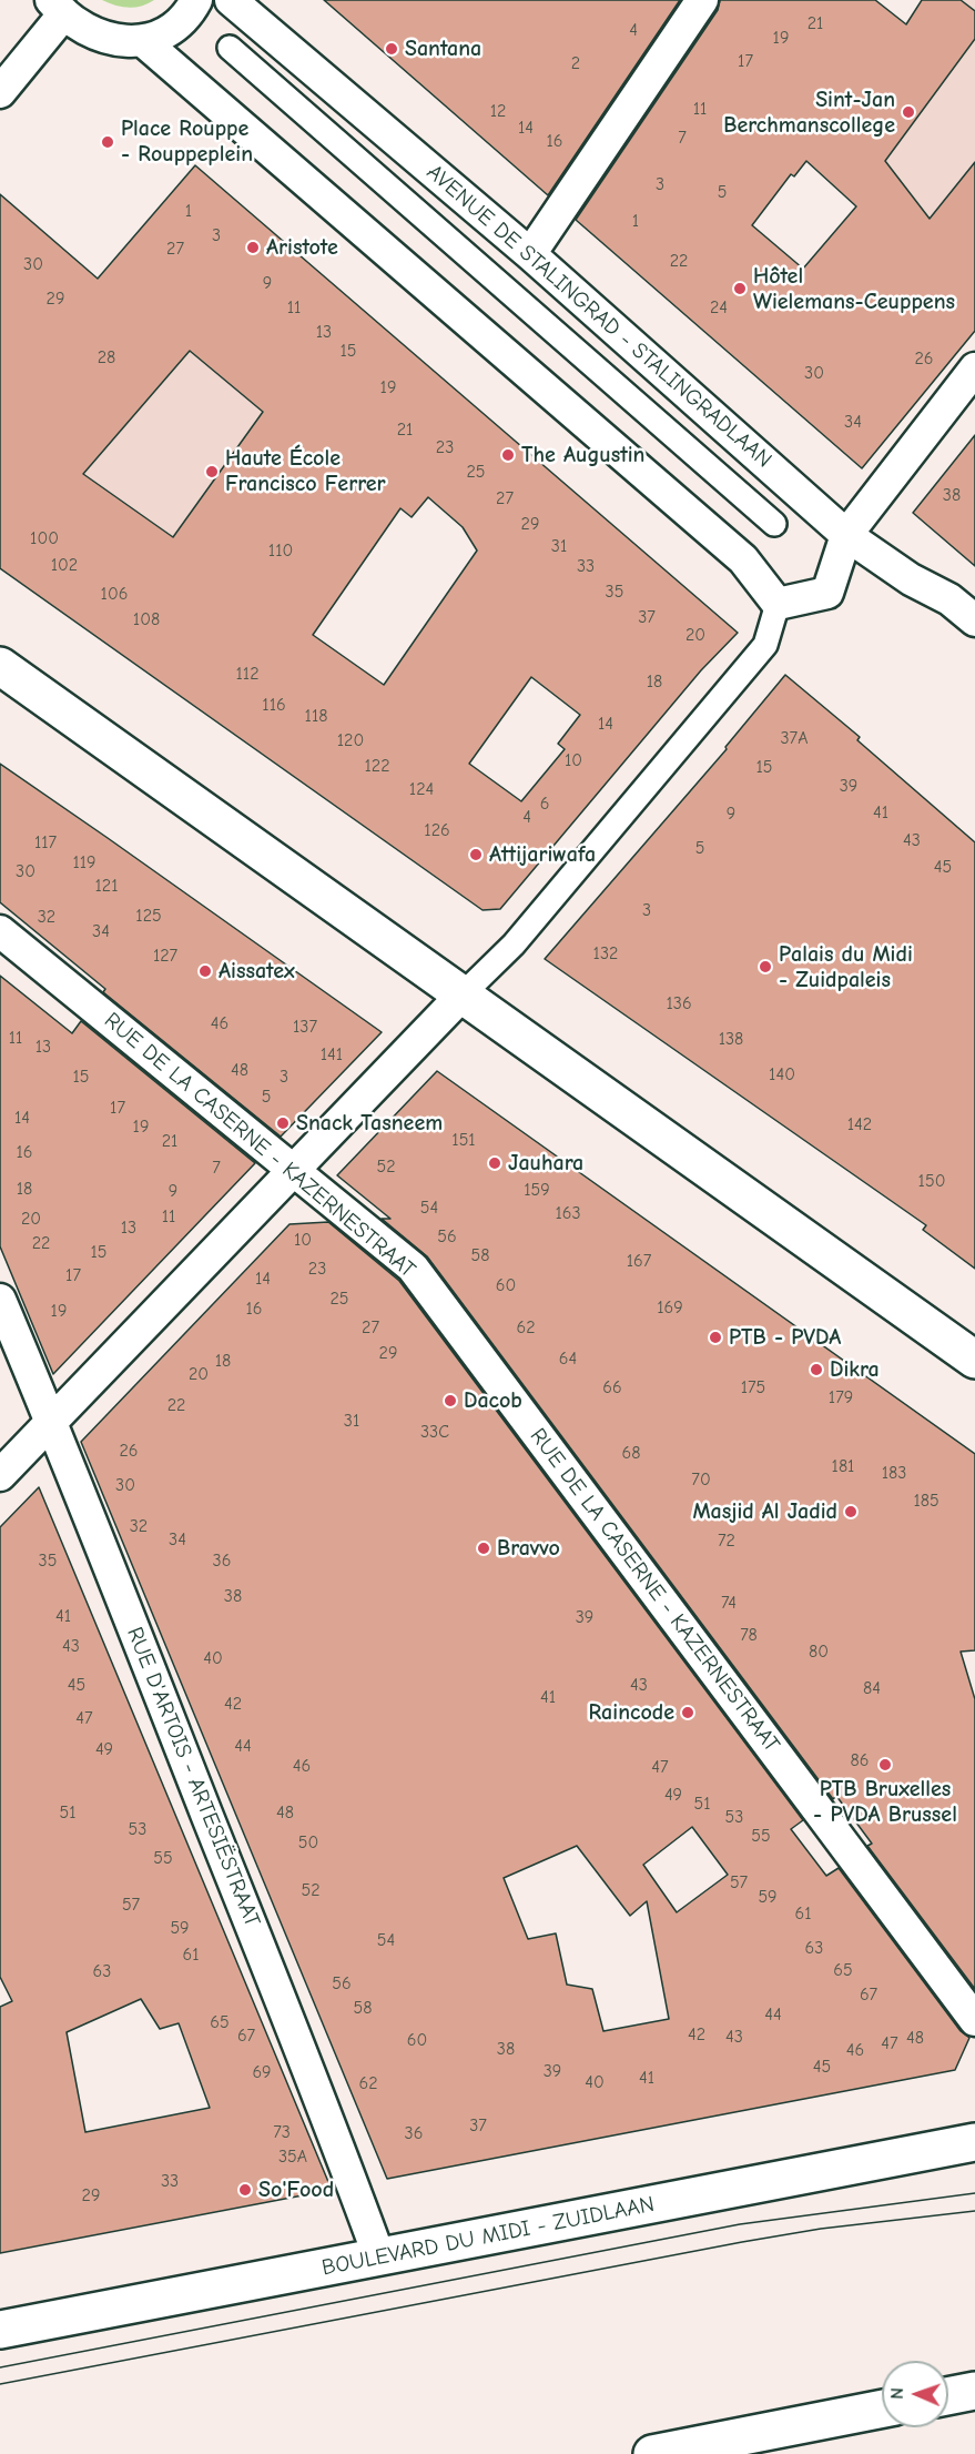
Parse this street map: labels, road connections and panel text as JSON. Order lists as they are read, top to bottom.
{
  "streets": {
    "main road": ["BOULEVARD DU MIDI - ZUIDLAAN"],
    "street": ["AVENUE DE STALINGRAD - STALINGRADLAAN", "RUE DE LA CASERNE - KAZERNESTRAAT", "RUE D'ARTOIS - ARTESIËSTRAAT"]
  },
  "crossings": [
    ["RUE D'ARTOIS - ARTESIËSTRAAT", "BOULEVARD DU MIDI - ZUIDLAAN"]
  ],
  "places": [
    "Santana",
    "Sint-Jan Berchmanscollege",
    "Place Rouppe - Rouppeplein",
    "Aristote",
    "Hôtel Wielemans-Ceuppens",
    "The Augustin",
    "Haute École Francisco Ferrer",
    "Attijariwafa",
    "Palais du Midi - Zuidpaleis",
    "Aissatex",
    "Snack Tasneem",
    "Jauhara",
    "PTB - PVDA",
    "Dikra",
    "Dacob",
    "Masjid Al Jadid",
    "Bravvo",
    "Raincode",
    "PTB Bruxelles - PVDA Brussel",
    "So'Food"
  ],
  "house_numbers": [
    "21",
    "4",
    "19",
    "17",
    "2",
    "11",
    "12",
    "14",
    "7",
    "16",
    "3",
    "5",
    "1",
    "1",
    "3",
    "27",
    "22",
    "30",
    "9",
    "29",
    "11",
    "24",
    "13",
    "15",
    "28",
    "26",
    "30",
    "19",
    "34",
    "21",
    "23",
    "25",
    "38",
    "27",
    "29",
    "100",
    "31",
    "110",
    "102",
    "33",
    "35",
    "106",
    "37",
    "108",
    "20",
    "112",
    "18",
    "116",
    "118",
    "14",
    "37A",
    "120",
    "10",
    "122",
    "15",
    "39",
    "124",
    "6",
    "41",
    "9",
    "4",
    "126",
    "43",
    "117",
    "5",
    "119",
    "45",
    "30",
    "121",
    "3",
    "125",
    "32",
    "34",
    "132",
    "127",
    "136",
    "46",
    "137",
    "11",
    "138",
    "13",
    "141",
    "48",
    "140",
    "15",
    "3",
    "5",
    "17",
    "14",
    "142",
    "19",
    "151",
    "21",
    "16",
    "52",
    "7",
    "150",
    "18",
    "159",
    "9",
    "54",
    "163",
    "11",
    "20",
    "13",
    "56",
    "10",
    "22",
    "15",
    "58",
    "167",
    "23",
    "17",
    "14",
    "60",
    "25",
    "169",
    "16",
    "19",
    "27",
    "62",
    "29",
    "64",
    "18",
    "20",
    "66",
    "175",
    "179",
    "22",
    "31",
    "33C",
    "26",
    "68",
    "181",
    "183",
    "70",
    "30",
    "185",
    "32",
    "34",
    "72",
    "35",
    "36",
    "38",
    "74",
    "41",
    "39",
    "78",
    "43",
    "80",
    "40",
    "45",
    "43",
    "84",
    "41",
    "42",
    "47",
    "44",
    "49",
    "86",
    "46",
    "47",
    "49",
    "51",
    "51",
    "48",
    "53",
    "53",
    "55",
    "50",
    "55",
    "57",
    "52",
    "59",
    "57",
    "61",
    "59",
    "54",
    "63",
    "61",
    "65",
    "63",
    "56",
    "67",
    "58",
    "44",
    "65",
    "42",
    "67",
    "43",
    "48",
    "60",
    "47",
    "38",
    "46",
    "45",
    "39",
    "69",
    "41",
    "40",
    "62",
    "37",
    "73",
    "36",
    "35A",
    "33",
    "29"
  ],
  "north": "left"
}
